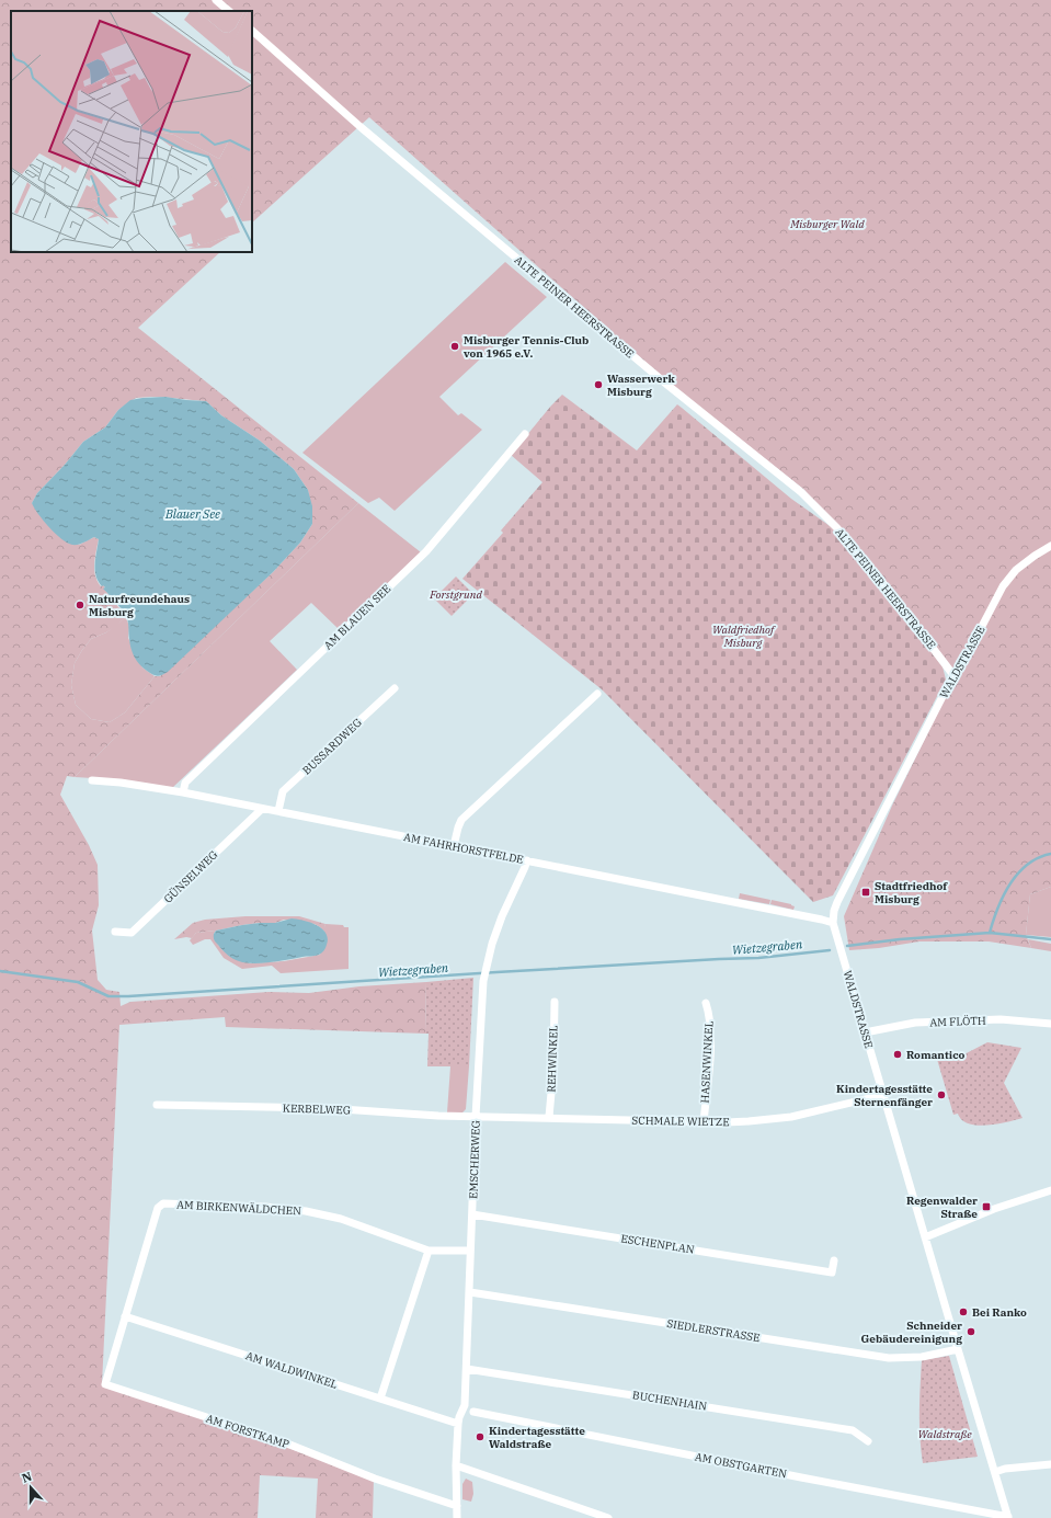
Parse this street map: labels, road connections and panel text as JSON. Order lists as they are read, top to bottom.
{
  "streets": {
    "street": [
      "ALTE PEINER HEERSTRASSE",
      "AM BLAUEN SEE",
      "WALDSTRASSE",
      "BUSSARDWEG",
      "AM FAHRHORSTFELDE",
      "GÜNSELWEG",
      "AM FLÖTH",
      "REHWINKEL",
      "HASENWINKEL",
      "KERBELWEG",
      "SCHMALE WIETZE",
      "EMSCHERWEG",
      "AM BIRKENWÄLDCHEN",
      "ESCHENPLAN",
      "SIEDLERSTRASSE",
      "AM WALDWINKEL",
      "BUCHENHAIN",
      "AM FORSTKAMP",
      "AM OBSTGARTEN"
    ]
  },
  "crossings": [
    ["ALTE PEINER HEERSTRASSE", "WALDSTRASSE"],
    ["AM BLAUEN SEE", "AM FAHRHORSTFELDE"],
    ["WALDSTRASSE", "AM FAHRHORSTFELDE"],
    ["WALDSTRASSE", "AM FLÖTH"],
    ["WALDSTRASSE", "SCHMALE WIETZE"],
    ["WALDSTRASSE", "SIEDLERSTRASSE"],
    ["WALDSTRASSE", "AM OBSTGARTEN"],
    ["BUSSARDWEG", "AM FAHRHORSTFELDE"],
    ["AM FAHRHORSTFELDE", "GÜNSELWEG"],
    ["AM FAHRHORSTFELDE", "EMSCHERWEG"],
    ["REHWINKEL", "SCHMALE WIETZE"],
    ["HASENWINKEL", "SCHMALE WIETZE"],
    ["KERBELWEG", "SCHMALE WIETZE"],
    ["KERBELWEG", "EMSCHERWEG"],
    ["SCHMALE WIETZE", "EMSCHERWEG"],
    ["EMSCHERWEG", "AM BIRKENWÄLDCHEN"],
    ["EMSCHERWEG", "ESCHENPLAN"],
    ["EMSCHERWEG", "SIEDLERSTRASSE"],
    ["EMSCHERWEG", "AM WALDWINKEL"],
    ["EMSCHERWEG", "BUCHENHAIN"],
    ["AM BIRKENWÄLDCHEN", "AM WALDWINKEL"],
    ["AM BIRKENWÄLDCHEN", "AM FORSTKAMP"],
    ["AM WALDWINKEL", "AM FORSTKAMP"]
  ],
  "water": ["Blauer See", "Wietzegraben"],
  "parks": [
    "Misburger Wald",
    "Forstgrund",
    "Waldfriedhof Misburg",
    "Waldstraße"
  ],
  "places": {
    "other": [
      "Misburger Tennis-Club von 1965 e.V.",
      "Wasserwerk Misburg",
      "Naturfreundehaus Misburg",
      "Romantico",
      "Kindertagesstätte Sternenfänger",
      "Bei Ranko",
      "Schneider Gebäudereinigung",
      "Kindertagesstätte Waldstraße"
    ],
    "transit": ["Stadtfriedhof Misburg", "Regenwalder Straße"]
  },
  "north": "top"
}
